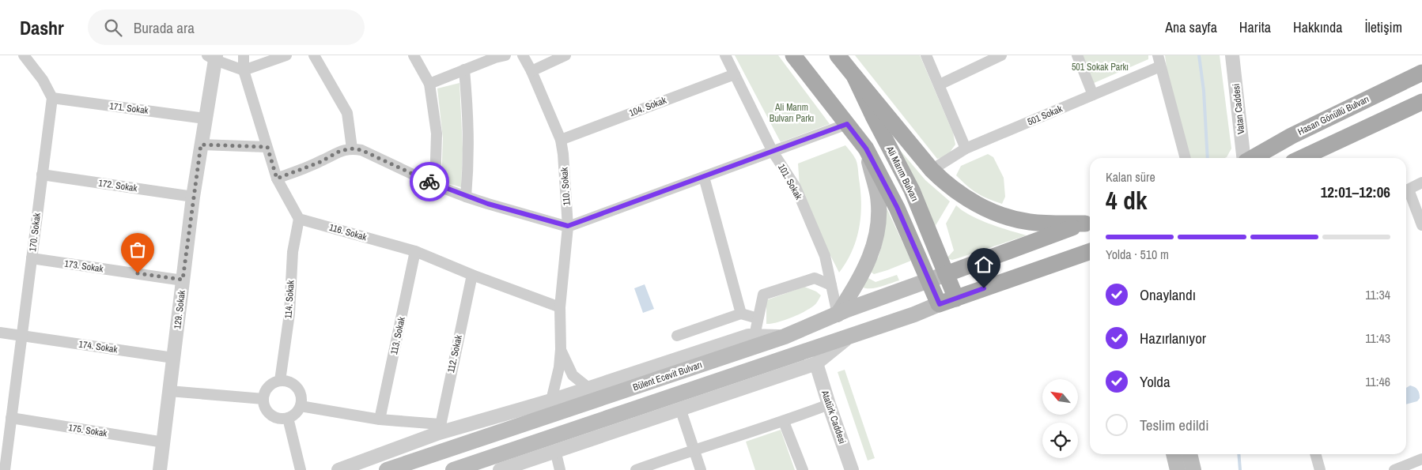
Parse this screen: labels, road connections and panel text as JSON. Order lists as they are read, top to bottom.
{
  "streets": {
    "main road": ["Hasan Gönüllü Bulvarı", "Ali Marım Bulvarı", "Bülent Ecevit Bulvarı"],
    "street": [
      "104. Sokak",
      "171. Sokak",
      "Vatan Caddesi",
      "501 Sokak",
      "101. Sokak",
      "172. Sokak",
      "110. Sokak",
      "170. Sokak",
      "116. Sokak",
      "173. Sokak",
      "114. Sokak",
      "129. Sokak",
      "113. Sokak",
      "174. Sokak",
      "112. Sokak",
      "Atatürk Caddesi",
      "175. Sokak"
    ]
  },
  "crossings": [
    ["104. Sokak", "101. Sokak"],
    ["104. Sokak", "110. Sokak"],
    ["171. Sokak", "170. Sokak"],
    ["171. Sokak", "129. Sokak"],
    ["Ali Marım Bulvarı", "Bülent Ecevit Bulvarı"],
    ["101. Sokak", "Bülent Ecevit Bulvarı"],
    ["172. Sokak", "170. Sokak"],
    ["172. Sokak", "129. Sokak"],
    ["110. Sokak", "116. Sokak"],
    ["170. Sokak", "173. Sokak"],
    ["170. Sokak", "174. Sokak"],
    ["170. Sokak", "175. Sokak"],
    ["116. Sokak", "114. Sokak"],
    ["116. Sokak", "113. Sokak"],
    ["116. Sokak", "112. Sokak"],
    ["173. Sokak", "129. Sokak"],
    ["129. Sokak", "174. Sokak"],
    ["129. Sokak", "175. Sokak"]
  ],
  "parks": ["501 Sokak Parkı", "Ali Marım Bulvarı Parkı"],
  "north": "top left",
  "page": {
    "header": "Dashr",
    "search": "Burada ara",
    "nav": [
      "Ana sayfa",
      "Harita",
      "Hakkında",
      "İletişim"
    ],
    "heading": ["4 dk", "Kalan süre", "12:01–12:06"],
    "bar": "Yolda · 510 m",
    "list": [
      ["Onaylandı", "11:34"],
      ["Hazırlanıyor", "11:43"],
      ["Yolda", "11:46"],
      "Teslim edildi"
    ]
  }
}
